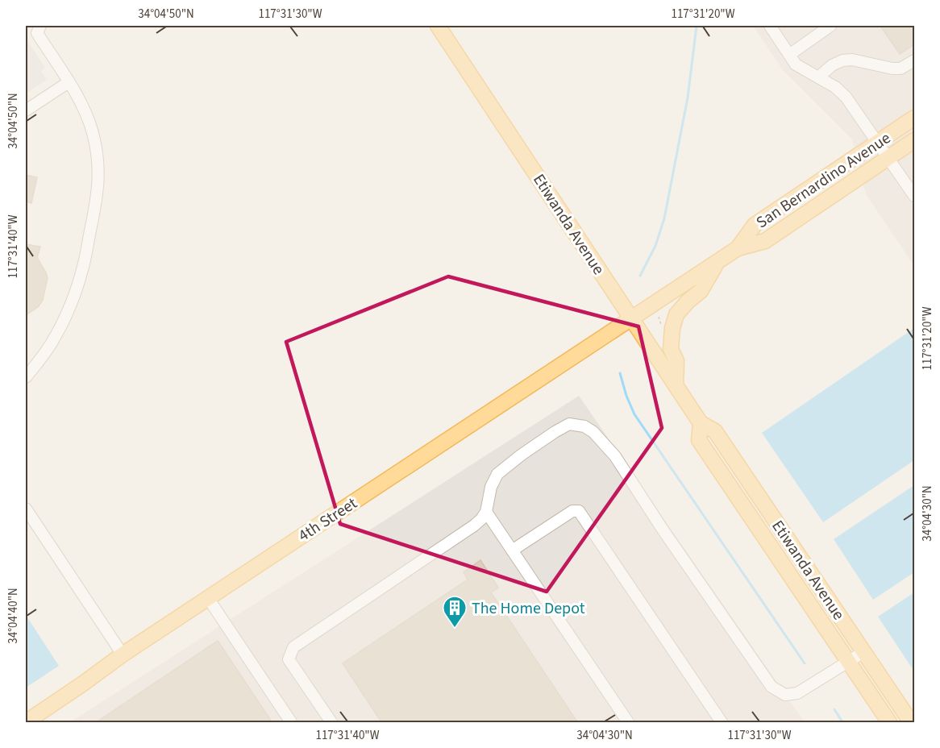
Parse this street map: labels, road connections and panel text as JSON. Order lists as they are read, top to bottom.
{
  "streets": {
    "main road": ["San Bernardino Avenue", "Etiwanda Avenue", "4th Street"]
  },
  "crossings": [
    ["San Bernardino Avenue", "Etiwanda Avenue"],
    ["San Bernardino Avenue", "4th Street"],
    ["Etiwanda Avenue", "4th Street"]
  ],
  "places": {
    "building": ["The Home Depot"]
  },
  "coordinates": [
    "34°04'50\"N",
    "117°31'30\"W",
    "117°31'20\"W",
    "117°31'40\"W",
    "34°04'30\"N",
    "34°04'40\"N"
  ]
}
